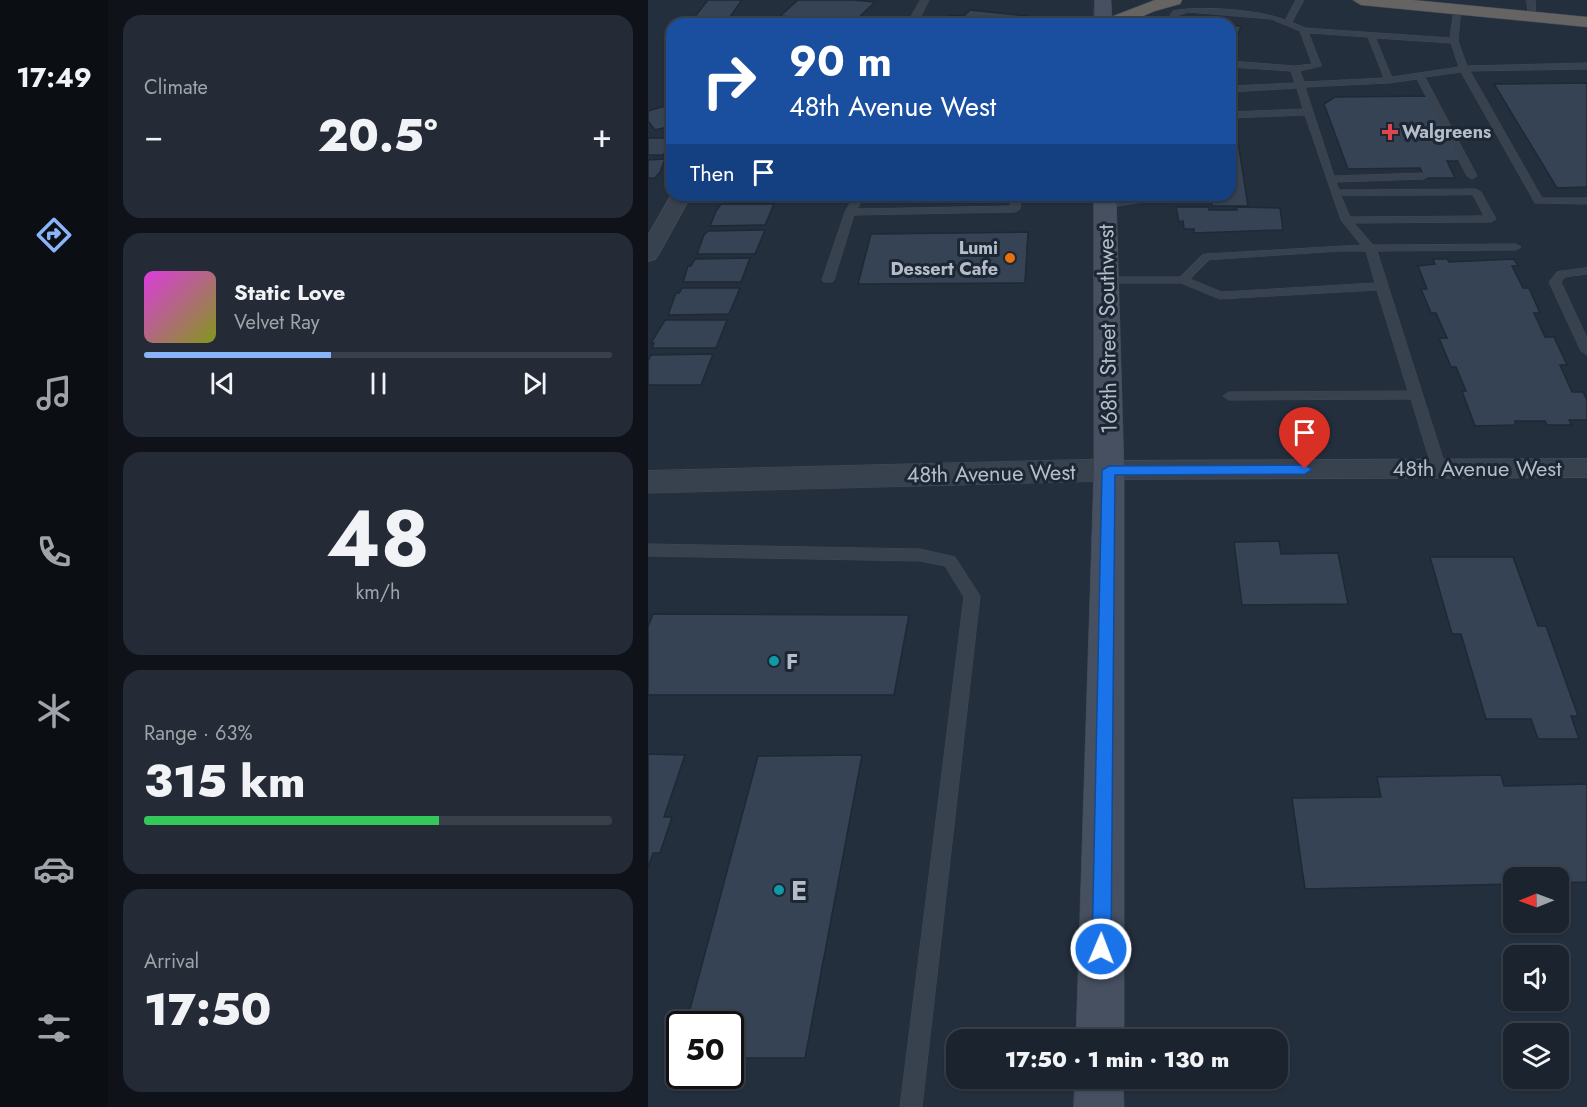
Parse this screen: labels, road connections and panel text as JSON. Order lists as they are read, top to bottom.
{
  "streets": {
    "main road": ["168th Street Southwest"],
    "street": ["48th Avenue West"]
  },
  "crossings": [
    ["168th Street Southwest", "48th Avenue West"]
  ],
  "places": {
    "health": ["Walgreens"],
    "other": ["Lumi Dessert Cafe", "F", "E"]
  },
  "north": "left",
  "page": {
    "tabs": "17:49",
    "tile": [
      "Climate",
      ["48", "km/h"],
      ["Range · 63%", "315 km"],
      ["Arrival", "17:50"]
    ],
    "turn": ["90 m", "48th Avenue West"],
    "heat": ["−", "20.5°", "+"],
    "then": "Then",
    "song": ["Static Love", "Velvet Ray"],
    "limit": "50",
    "trip": "17:50 · 1 min · 130 m"
  }
}
